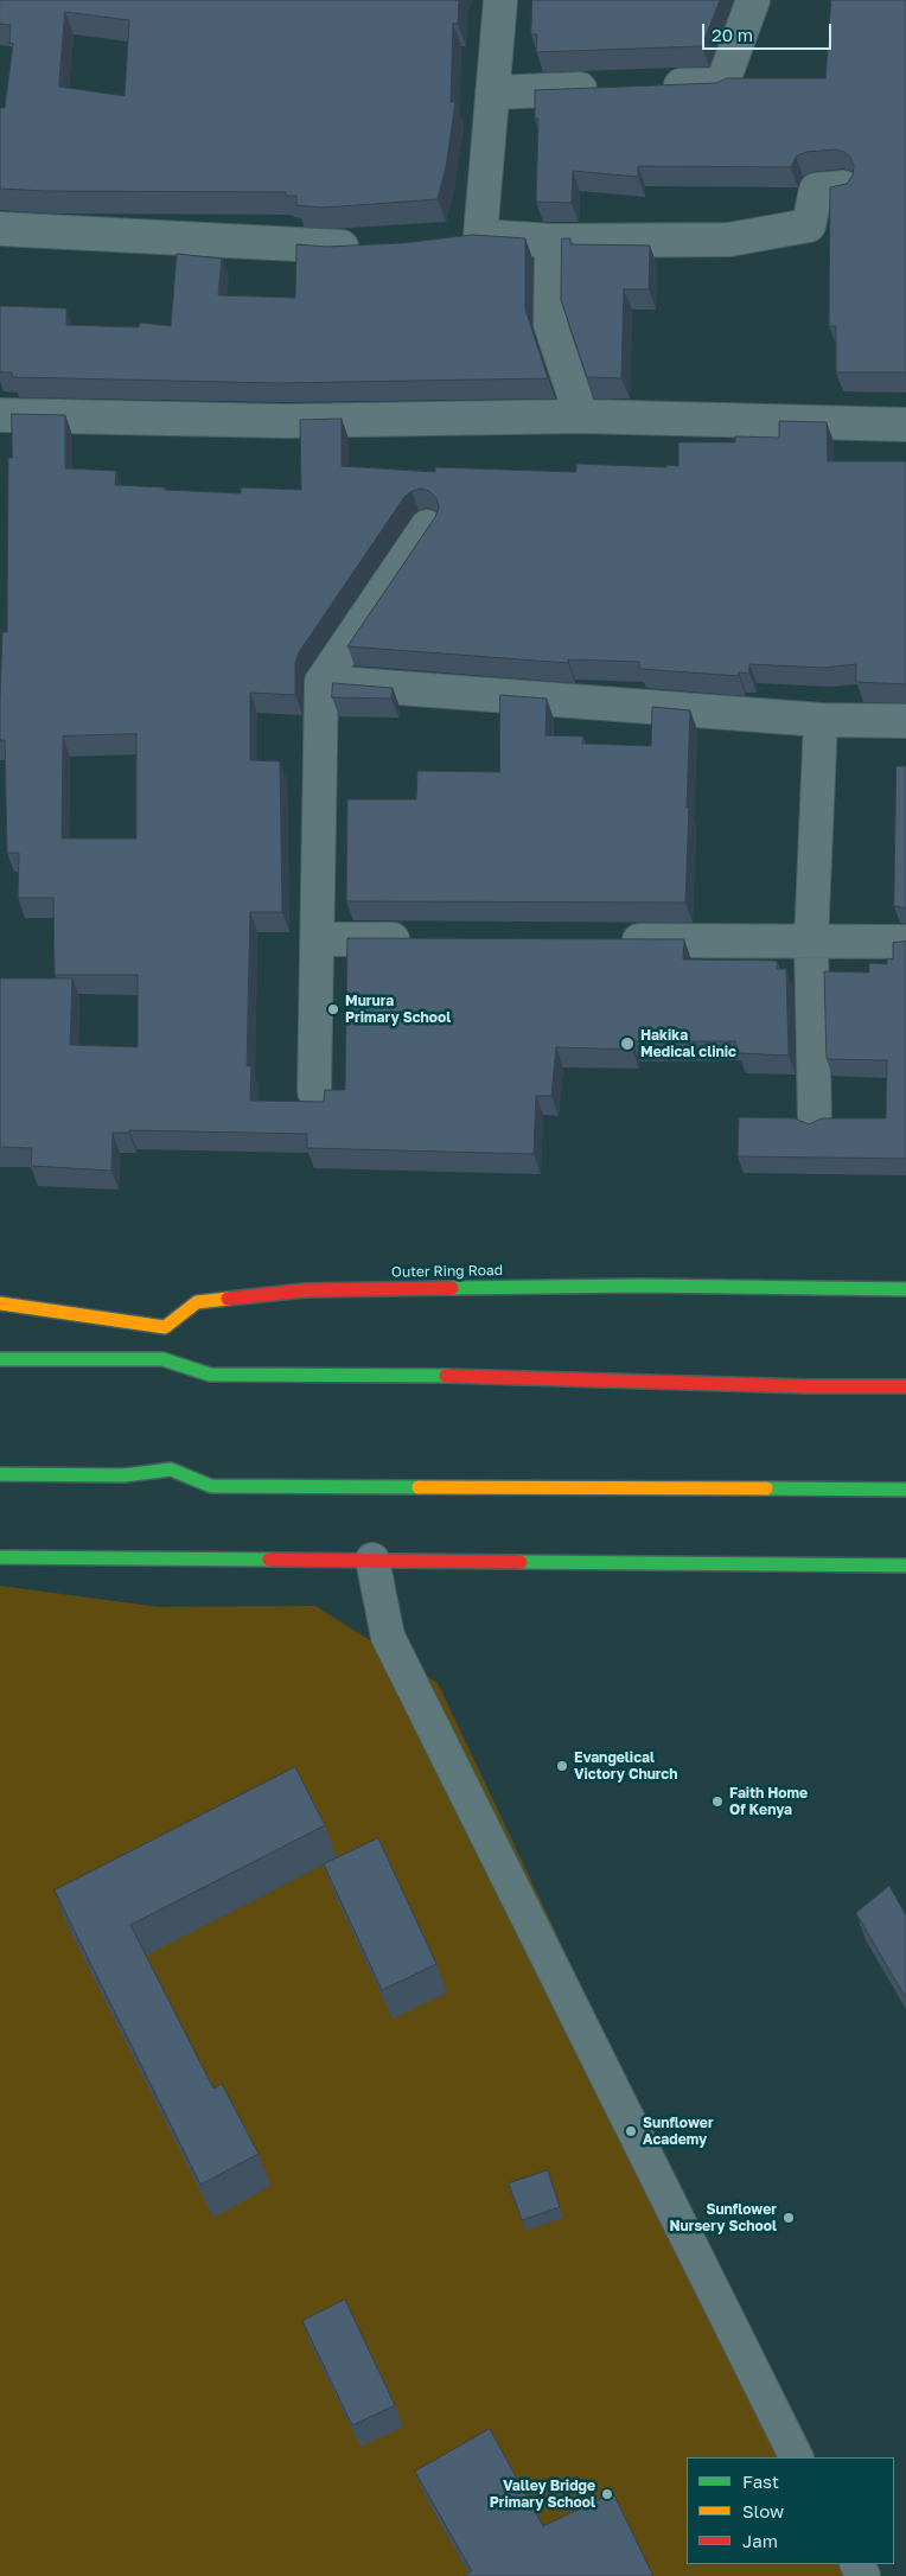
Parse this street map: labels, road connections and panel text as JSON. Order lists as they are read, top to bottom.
{
  "streets": {
    "main road": ["Outer Ring Road"]
  },
  "places": [
    "Murura Primary School",
    "Hakika Medical clinic",
    "Evangelical Victory Church",
    "Faith Home Of Kenya",
    "Sunflower Academy",
    "Sunflower Nursery School",
    "Valley Bridge Primary School"
  ],
  "legend": ["Fast", "Slow", "Jam"],
  "scale_bar": "20 m"
}
